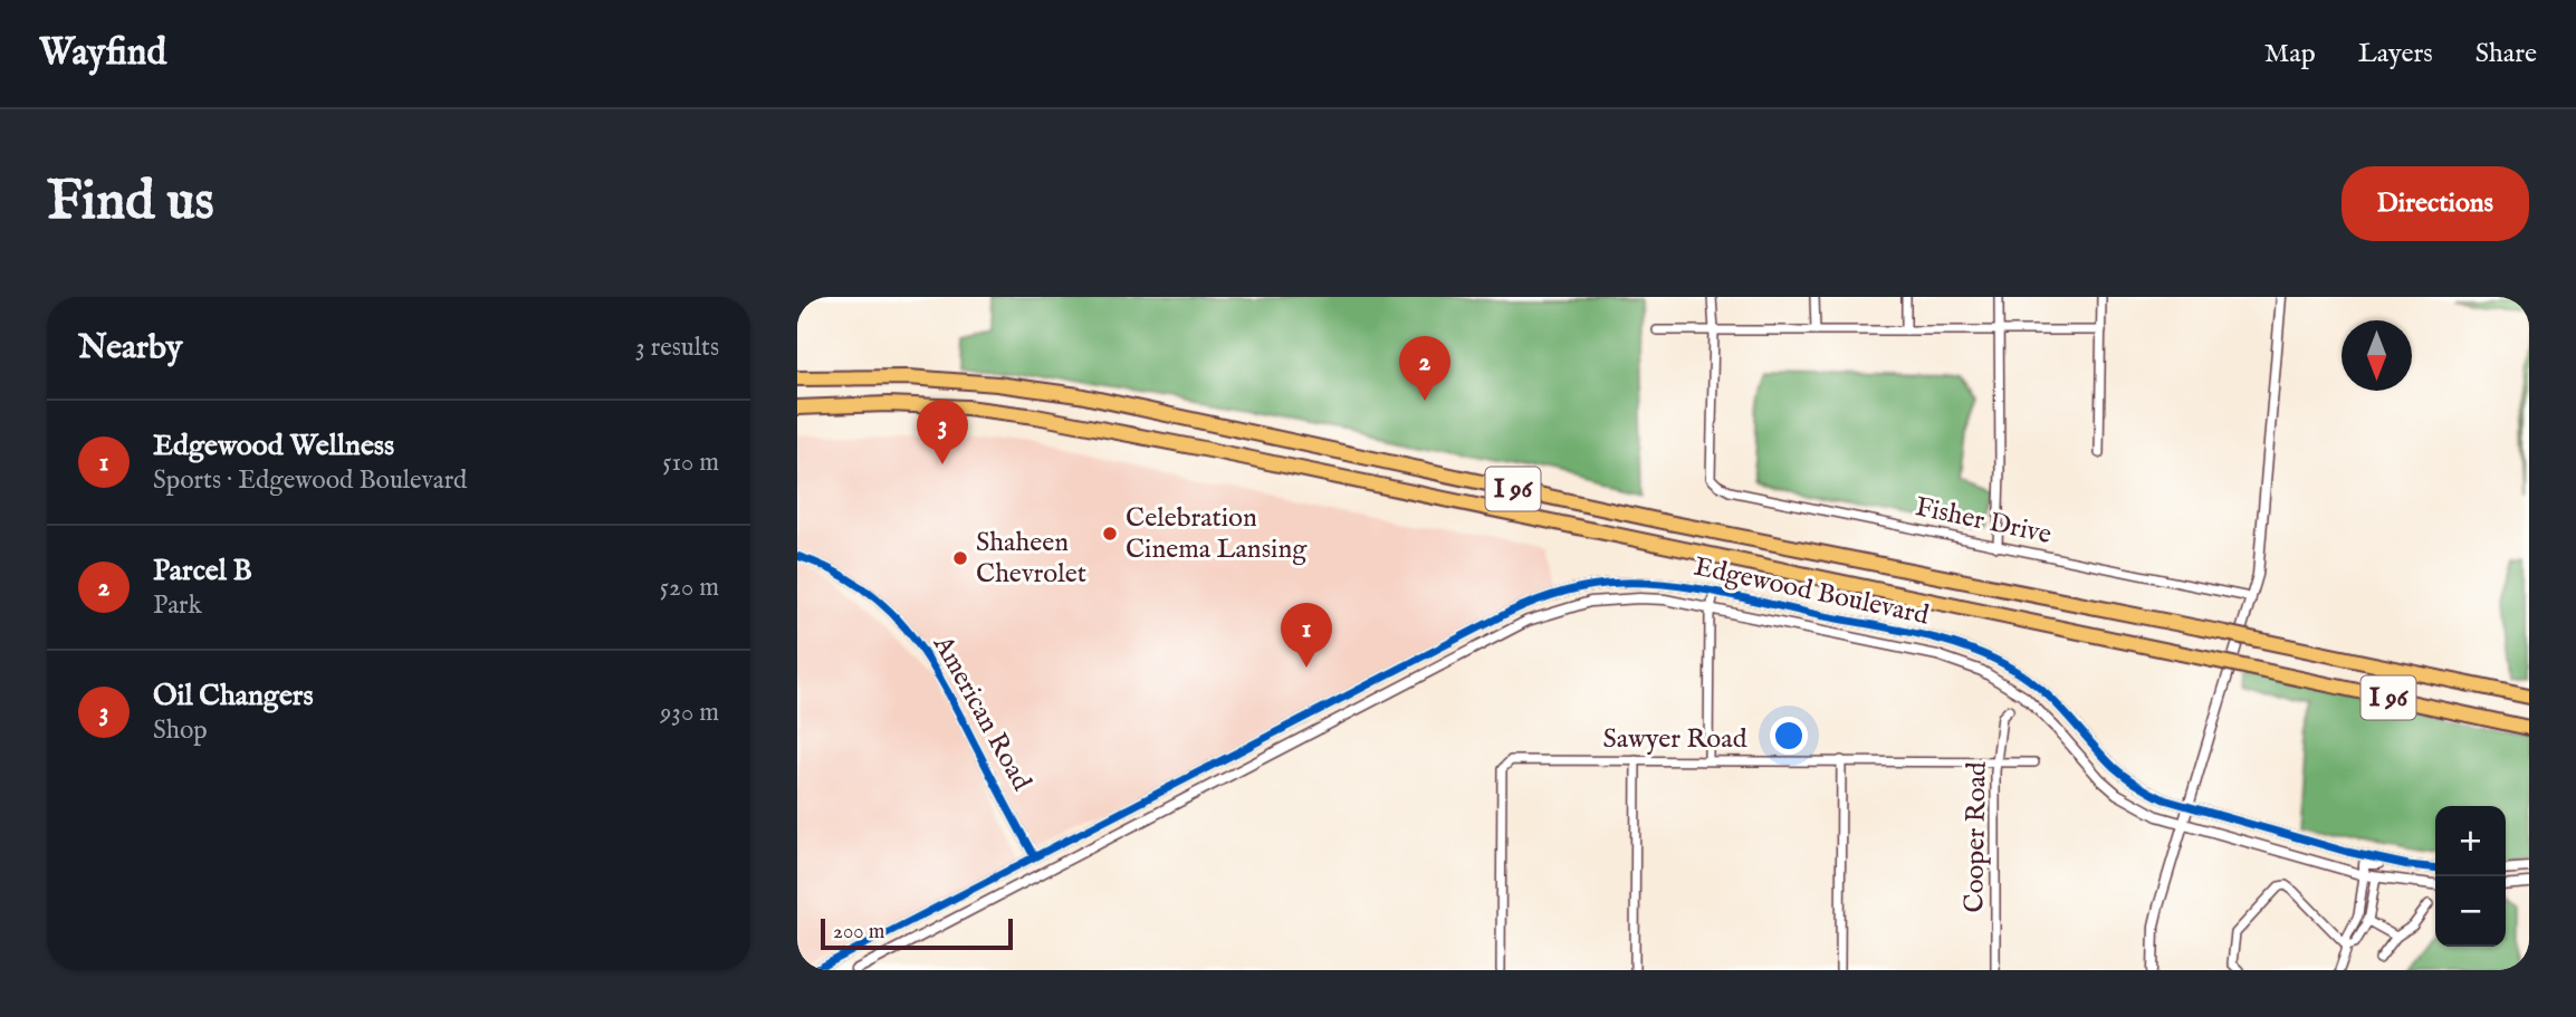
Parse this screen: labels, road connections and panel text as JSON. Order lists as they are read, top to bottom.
{
  "streets": {
    "highway": ["I 96"],
    "street": [
      "Fisher Drive",
      "Edgewood Boulevard",
      "American Road",
      "Sawyer Road",
      "Cooper Road"
    ]
  },
  "crossings": [
    ["Edgewood Boulevard", "American Road"],
    ["Sawyer Road", "Cooper Road"]
  ],
  "places": ["Celebration Cinema Lansing", "Shaheen Chevrolet"],
  "scale_bar": "200 m",
  "north": "bottom",
  "page": {
    "header": "Wayfind",
    "nav": ["Map", "Layers", "Share"],
    "buttons": "Directions",
    "title": "Find us",
    "heading": ["Nearby", "3 results"],
    "pins": ["2", "3", "1"],
    "list": [
      {
        "mark": "1",
        "name": "Edgewood Wellness",
        "note": "Sports · Edgewood Boulevard",
        "value": "510 m"
      },
      {
        "mark": "2",
        "name": "Parcel B",
        "note": "Park",
        "value": "520 m"
      },
      {
        "mark": "3",
        "name": "Oil Changers",
        "note": "Shop",
        "value": "930 m"
      }
    ],
    "map_buttons": ["+", "−"],
    "scale": "200 m"
  }
}
